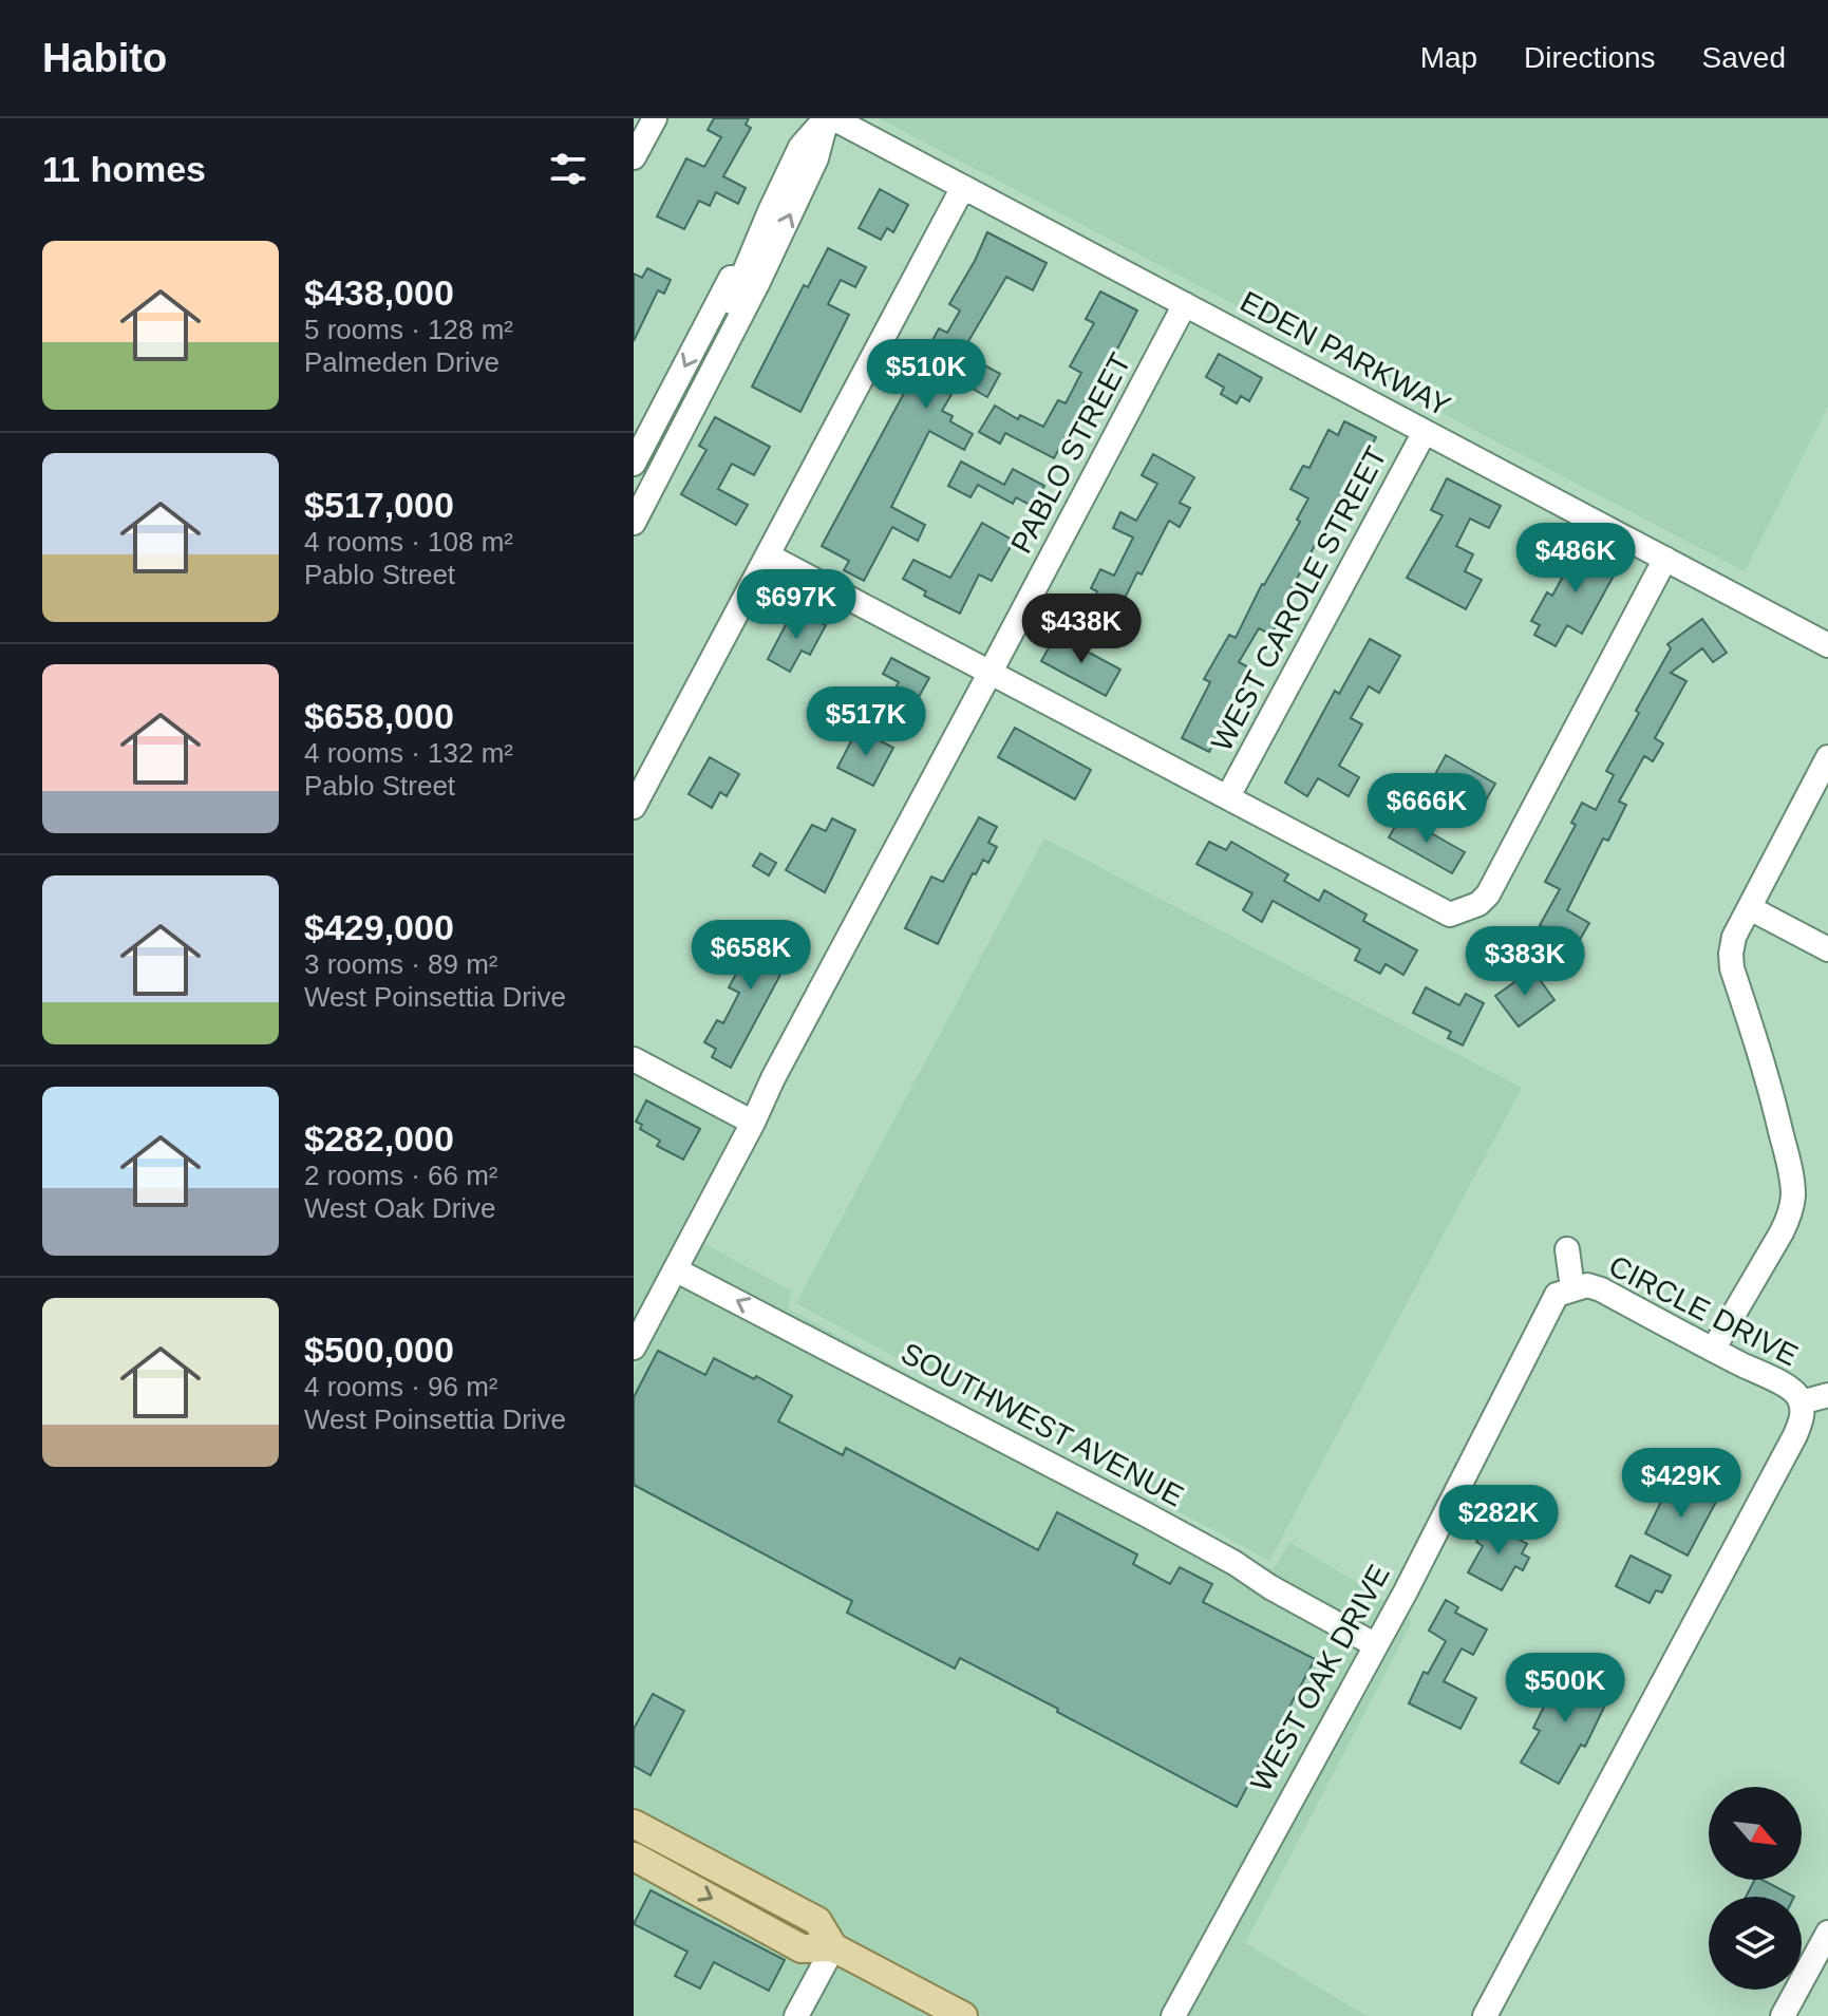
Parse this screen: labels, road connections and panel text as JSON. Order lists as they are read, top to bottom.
{
  "streets": {
    "street": [
      "EDEN PARKWAY",
      "PABLO STREET",
      "WEST CAROLE STREET",
      "CIRCLE DRIVE",
      "SOUTHWEST AVENUE",
      "WEST OAK DRIVE"
    ]
  },
  "crossings": [
    ["EDEN PARKWAY", "PABLO STREET"],
    ["EDEN PARKWAY", "WEST CAROLE STREET"],
    ["PABLO STREET", "SOUTHWEST AVENUE"],
    ["CIRCLE DRIVE", "WEST OAK DRIVE"],
    ["SOUTHWEST AVENUE", "WEST OAK DRIVE"]
  ],
  "one_way": ["SOUTHWEST AVENUE"],
  "north": "bottom right",
  "page": {
    "header": "Habito",
    "nav": ["Map", "Directions", "Saved"],
    "heading": "11 homes",
    "list": [
      {
        "name": "$438,000",
        "note": "5 rooms · 128 m² · Palmeden Drive"
      },
      {
        "name": "$517,000",
        "note": "4 rooms · 108 m² · Pablo Street"
      },
      {
        "name": "$658,000",
        "note": "4 rooms · 132 m² · Pablo Street"
      },
      {
        "name": "$429,000",
        "note": "3 rooms · 89 m² · West Poinsettia Drive"
      },
      {
        "name": "$282,000",
        "note": "2 rooms · 66 m² · West Oak Drive"
      },
      {
        "name": "$500,000",
        "note": "4 rooms · 96 m² · West Poinsettia Drive"
      }
    ],
    "price": [
      "$510K",
      "$486K",
      "$697K",
      "$438K",
      "$517K",
      "$666K",
      "$658K",
      "$383K",
      "$429K",
      "$282K",
      "$500K"
    ]
  }
}
